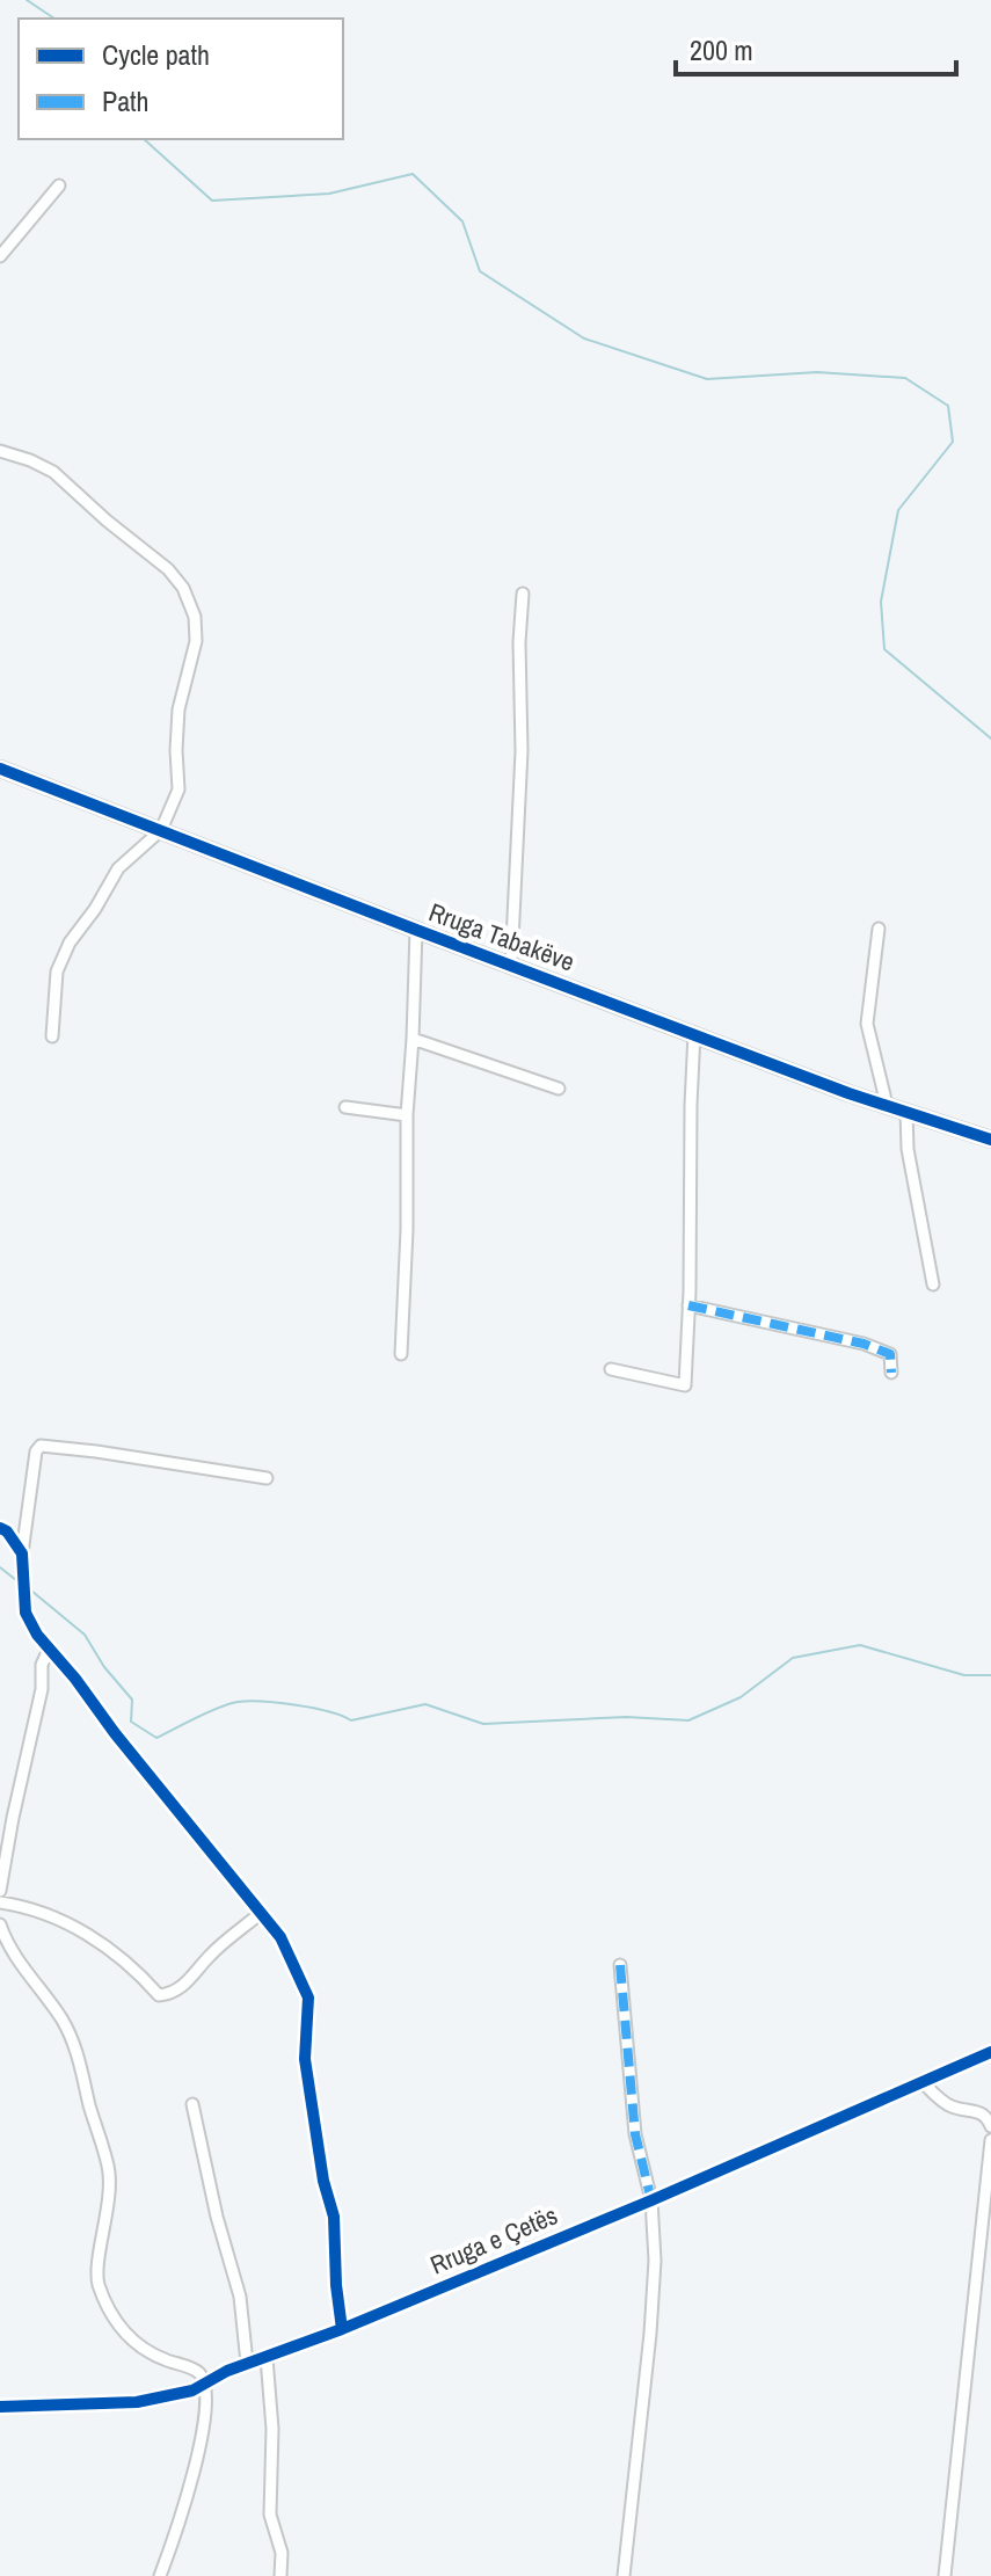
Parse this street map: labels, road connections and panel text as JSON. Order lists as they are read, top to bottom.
{
  "streets": {
    "street": ["Rruga Tabakëve", "Rruga e Çetës"]
  },
  "legend": ["Cycle path", "Path"],
  "scale_bar": "200 m"
}
